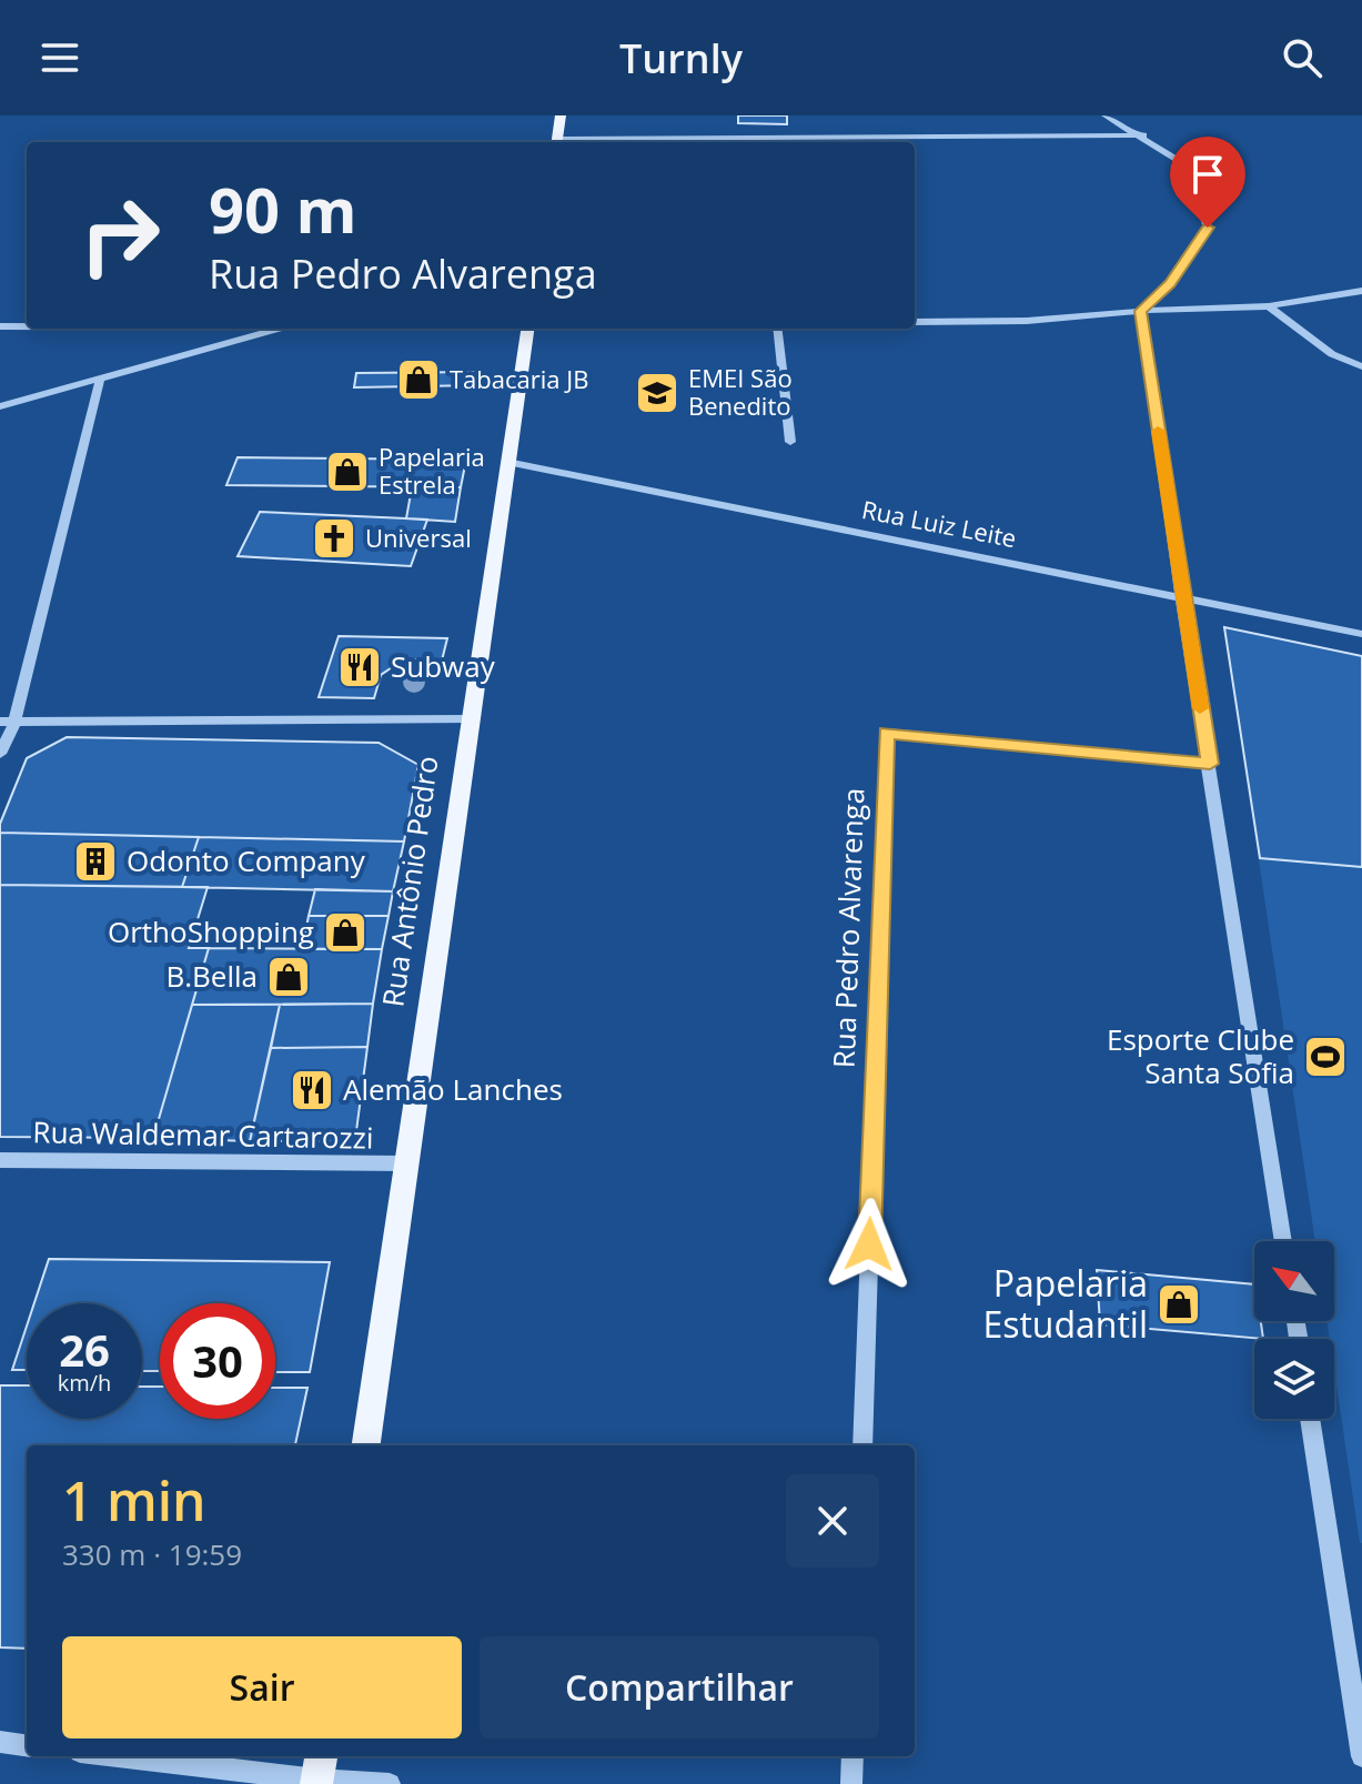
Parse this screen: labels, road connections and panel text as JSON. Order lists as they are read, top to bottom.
{
  "streets": {
    "main road": ["Rua Antônio Pedro"],
    "street": ["Rua Luiz Leite", "Rua Pedro Alvarenga", "Rua Waldemar Cartarozzi"]
  },
  "crossings": [
    ["Rua Luiz Leite", "Rua Antônio Pedro"],
    ["Rua Antônio Pedro", "Rua Waldemar Cartarozzi"]
  ],
  "places": {
    "shop": [
      "Tabacaria JB",
      "Papelaria Estrela",
      "OrthoShopping",
      "B.Bella",
      "Papelaria Estudantil"
    ],
    "school or university": ["EMEI São Benedito"],
    "church": ["Universal"],
    "restaurant": ["Subway", "Alemão Lanches"],
    "building": ["Odonto Company"],
    "sports": ["Esporte Clube Santa Sofia"]
  },
  "north": "top left",
  "page": {
    "header": "Turnly",
    "turn": ["90 m", "Rua Pedro Alvarenga"],
    "speed": "26 km/h",
    "limit": "30",
    "heading": ["1 min", "330 m · 19:59"],
    "buttons": ["Sair", "Compartilhar"]
  }
}
